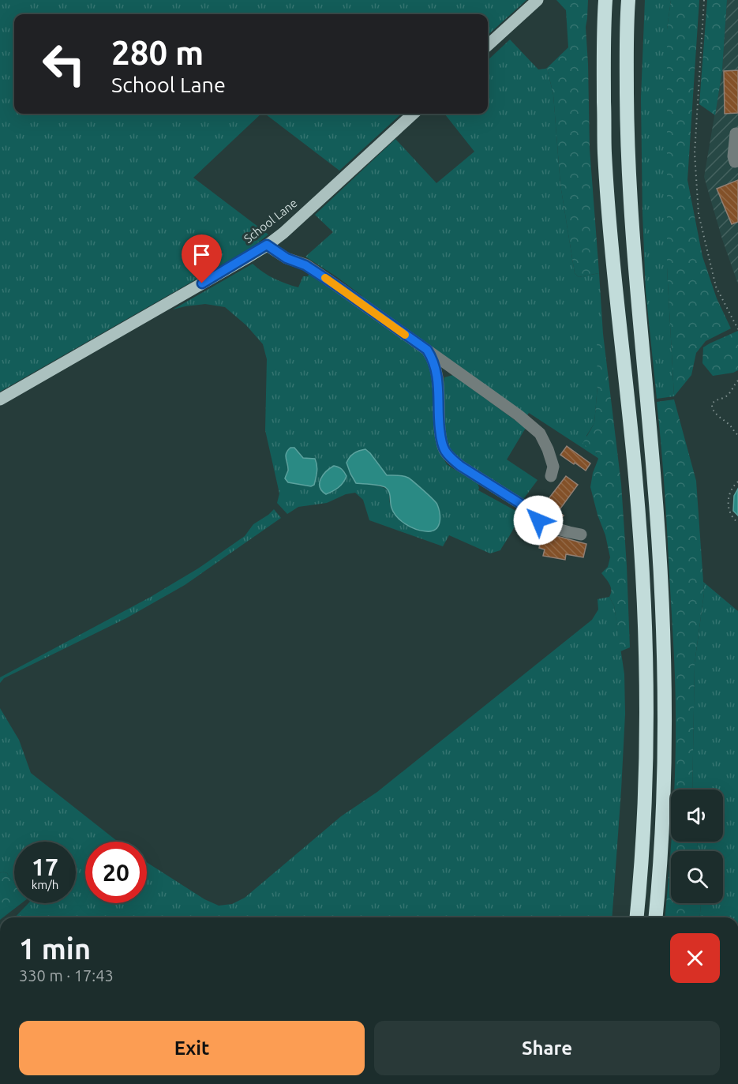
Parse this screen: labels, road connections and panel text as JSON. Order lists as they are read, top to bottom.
{
  "streets": {
    "main road": ["School Lane"]
  },
  "page": {
    "turn": ["280 m", "School Lane"],
    "speed": "17 km/h",
    "limit": "20",
    "heading": ["1 min", "330 m · 17:43"],
    "buttons": ["Exit", "Share"]
  }
}
